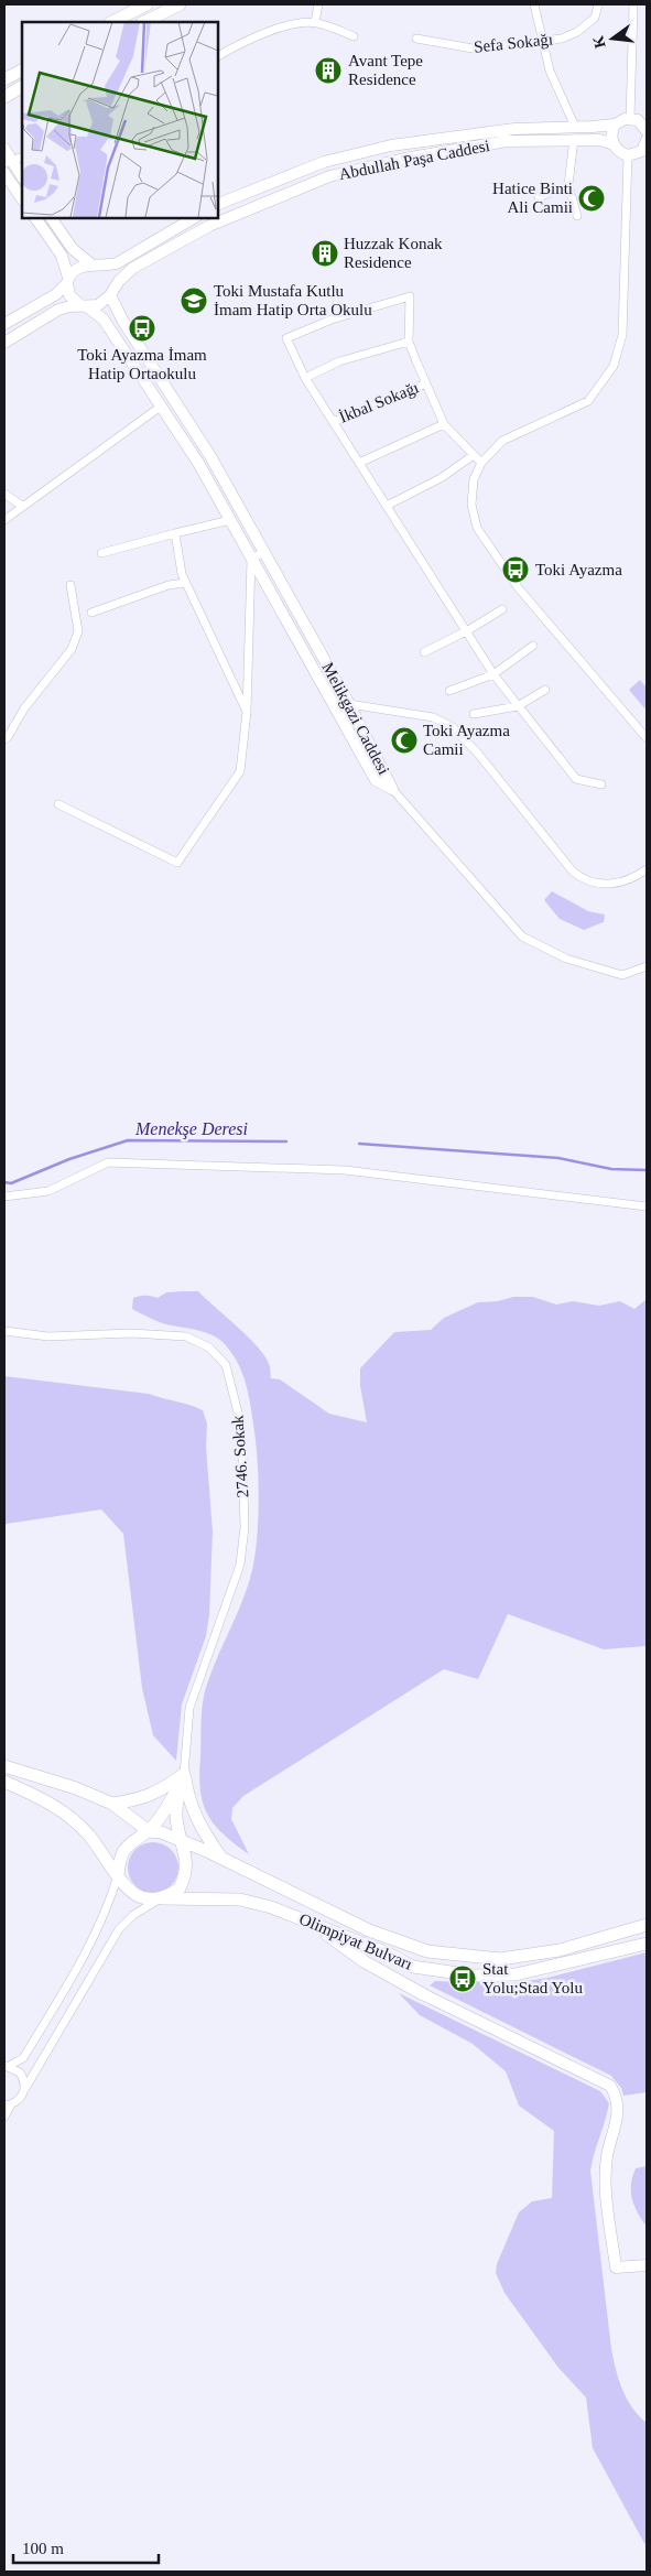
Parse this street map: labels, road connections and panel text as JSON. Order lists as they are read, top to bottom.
{
  "streets": {
    "main road": ["Olimpiyat Bulvarı"],
    "street": [
      "Sefa Sokağı",
      "Abdullah Paşa Caddesi",
      "İkbal Sokağı",
      "Melikgazi Caddesi",
      "2746. Sokak"
    ]
  },
  "crossings": [
    ["Abdullah Paşa Caddesi", "Melikgazi Caddesi"]
  ],
  "water": ["Menekşe Deresi"],
  "places": {
    "building": ["Avant Tepe Residence", "Huzzak Konak Residence"],
    "mosque": ["Hatice Binti Ali Camii", "Toki Ayazma Camii"],
    "school or university": ["Toki Mustafa Kutlu İmam Hatip Orta Okulu"],
    "bus stop": ["Toki Ayazma İmam Hatip Ortaokulu", "Toki Ayazma", "Stat Yolu;Stad Yolu"]
  },
  "scale_bar": "100 m",
  "north": "left"
}
